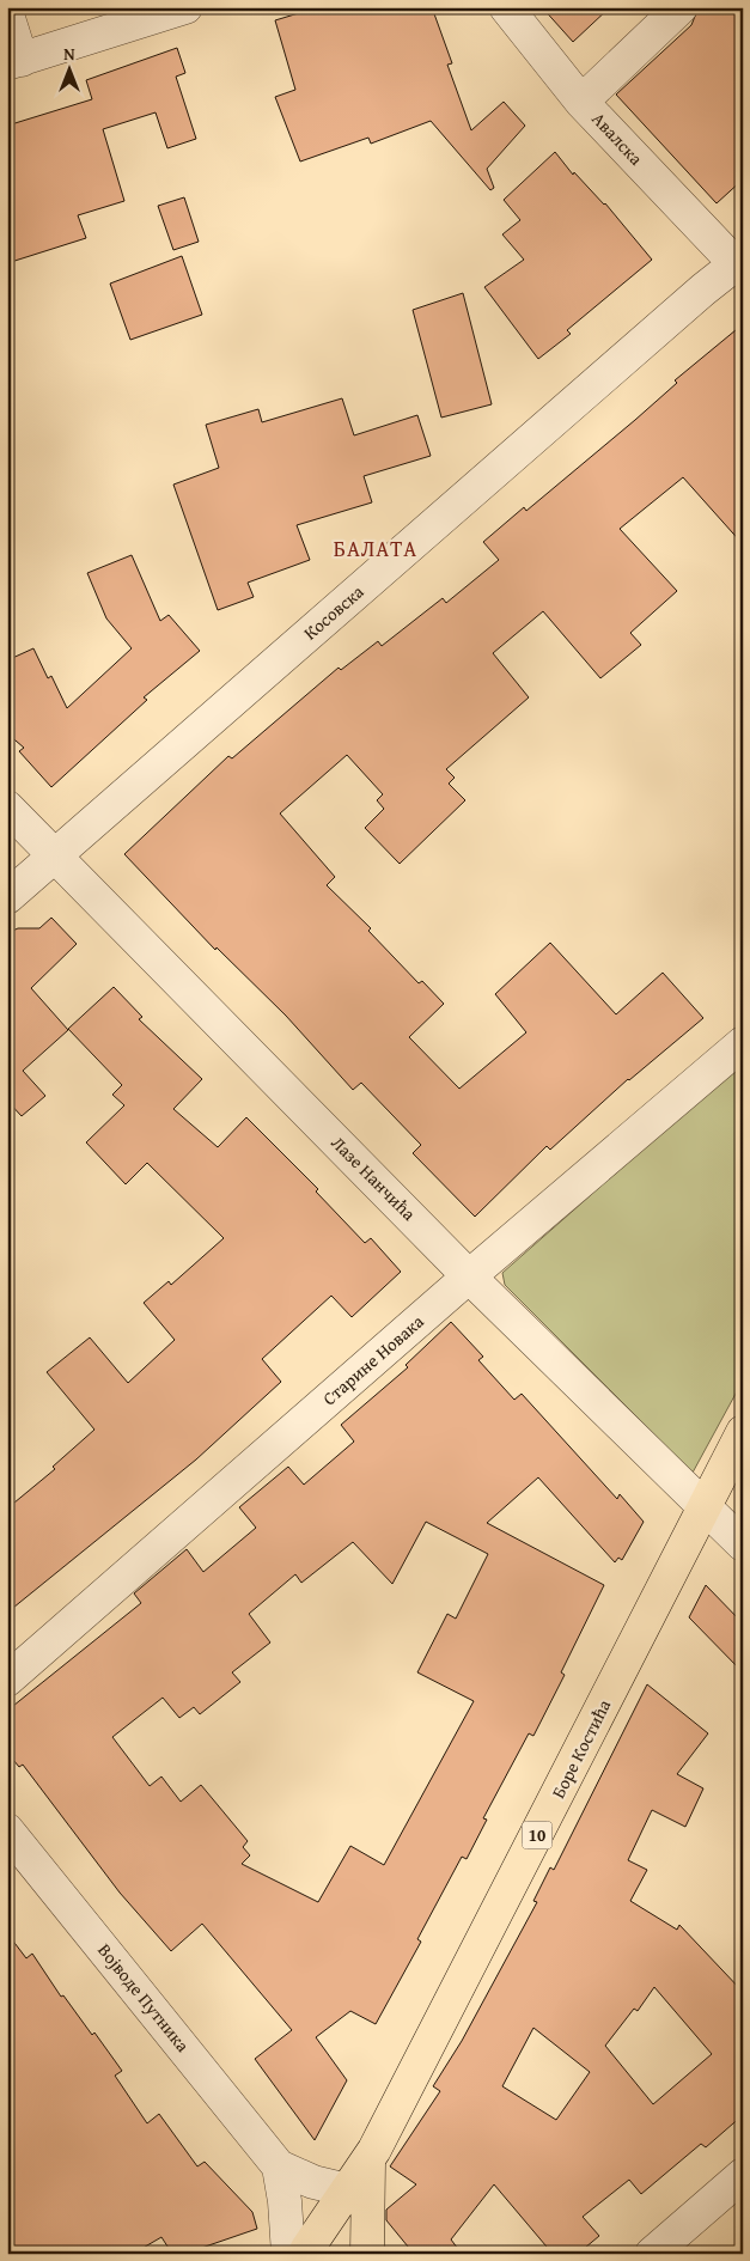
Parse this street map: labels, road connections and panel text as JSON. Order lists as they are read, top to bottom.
{
  "streets": {
    "main road": ["Боре Костића", "10"],
    "street": [
      "Авалска",
      "Косовска",
      "Лазе Нанчића",
      "Старине Новака",
      "Војводе Путника"
    ]
  },
  "crossings": [
    ["Авалска", "Косовска"],
    ["Косовска", "Лазе Нанчића"],
    ["Лазе Нанчића", "Старине Новака"],
    ["Лазе Нанчића", "Боре Костића"],
    ["Боре Костића", "Војводе Путника"]
  ],
  "districts": ["БАЛАТА"],
  "north": "top"
}
